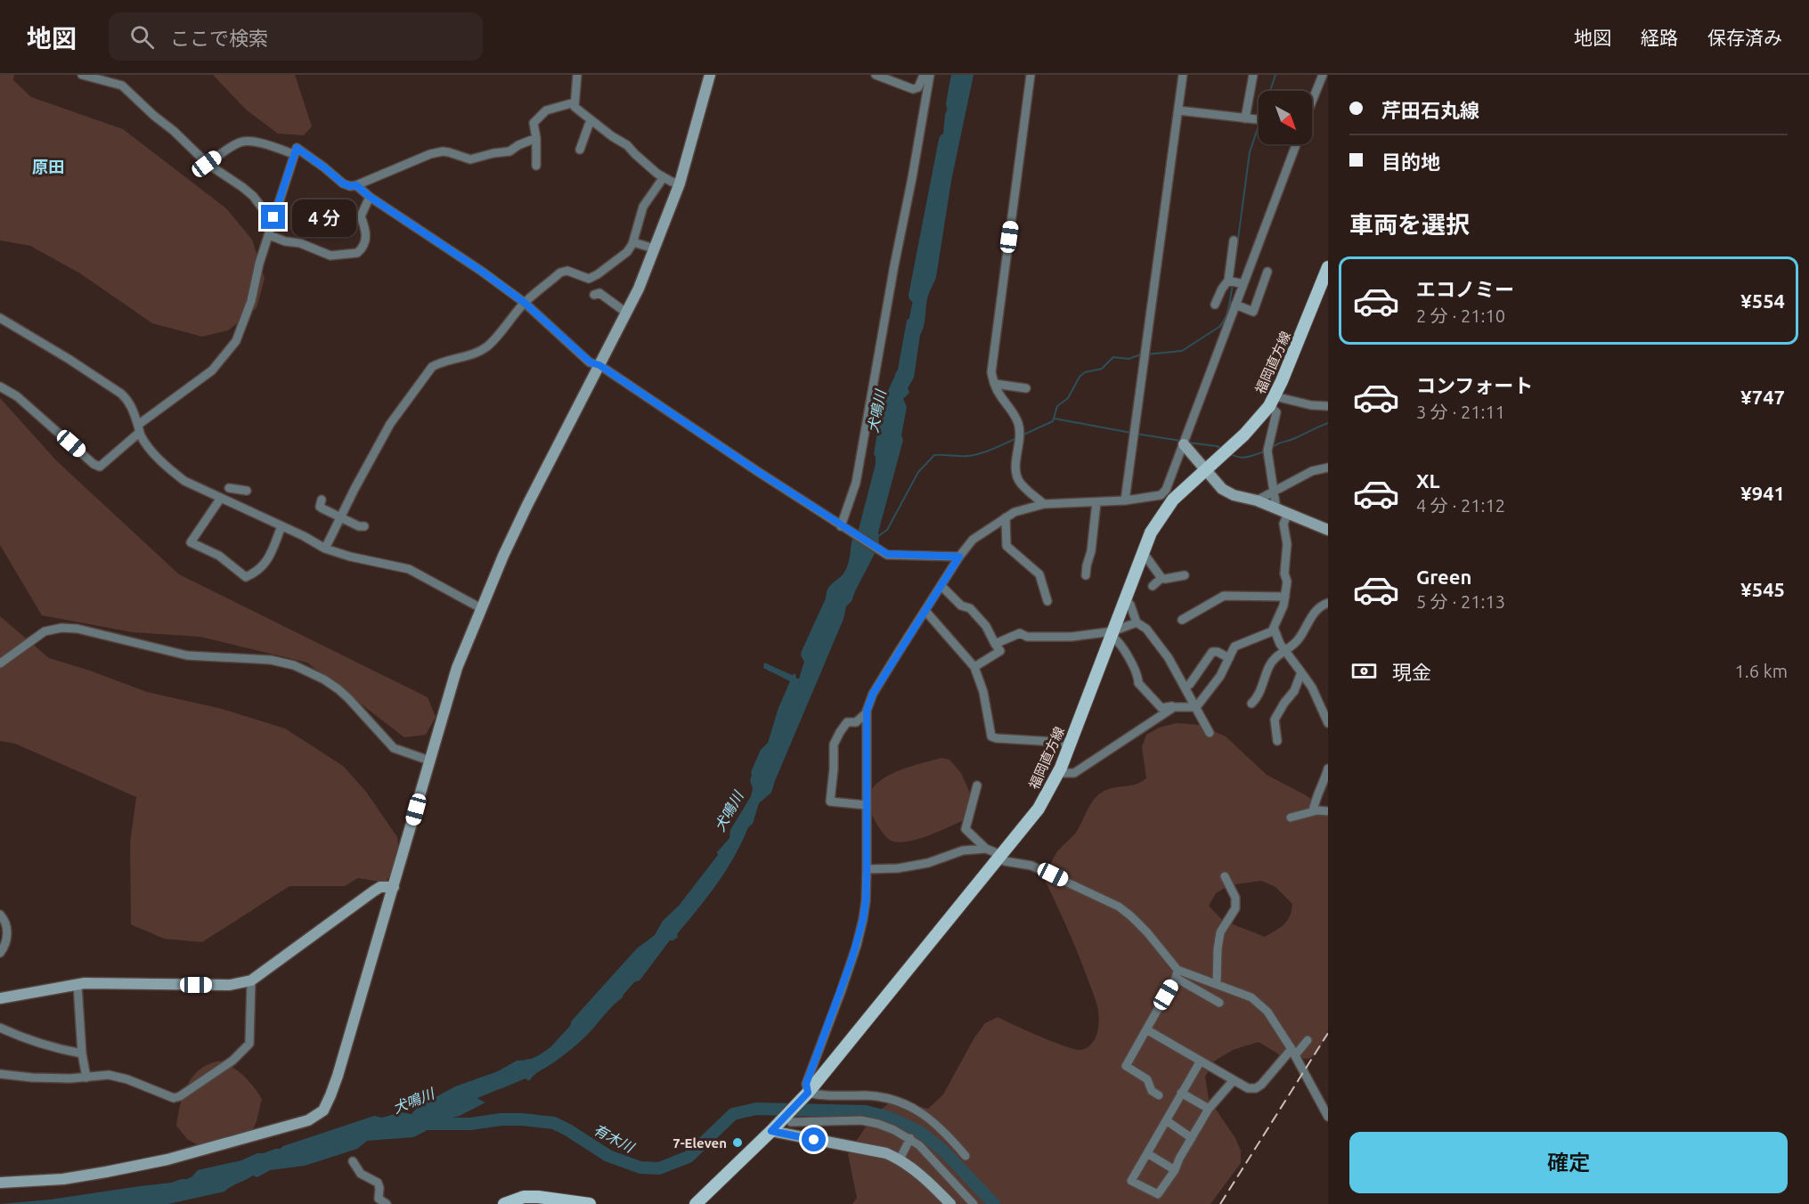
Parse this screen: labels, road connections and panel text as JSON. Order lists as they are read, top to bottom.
{
  "streets": {
    "main road": ["福岡直方線"]
  },
  "districts": ["原田"],
  "water": ["犬鳴川", "有木川"],
  "places": ["7-Eleven"],
  "north": "bottom right",
  "page": {
    "header": "地図",
    "search": "ここで検索",
    "nav": ["地図", "経路", "保存済み"],
    "banner": ["芹田石丸線", "目的地"],
    "heading": "車両を選択",
    "bubble": "4 分",
    "list": [
      {
        "name": "エコノミー",
        "note": "2 分 · 21:10",
        "value": "¥554"
      },
      {
        "name": "コンフォート",
        "note": "3 分 · 21:11",
        "value": "¥747"
      },
      {
        "name": "XL",
        "note": "4 分 · 21:12",
        "value": "¥941"
      },
      {
        "name": "Green",
        "note": "5 分 · 21:13",
        "value": "¥545"
      }
    ],
    "pay": ["現金", "1.6 km"],
    "buttons": "確定"
  }
}
